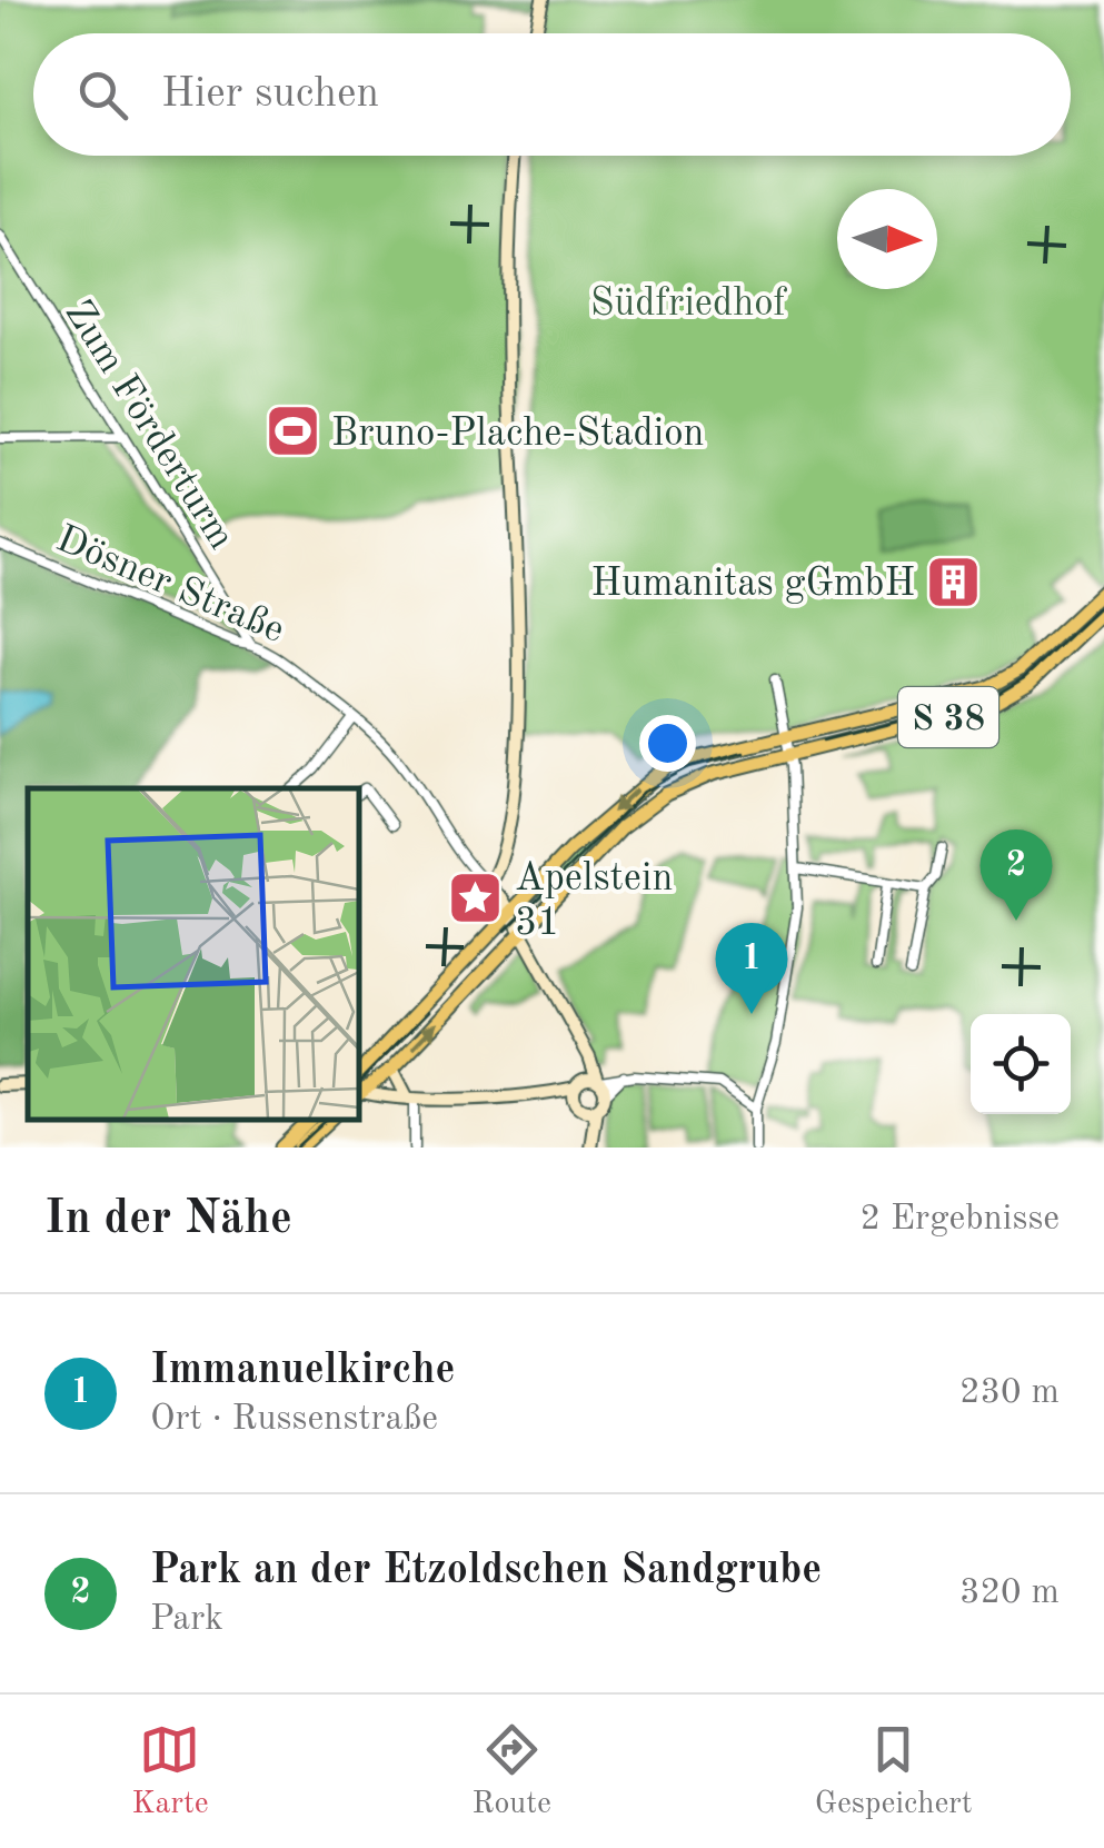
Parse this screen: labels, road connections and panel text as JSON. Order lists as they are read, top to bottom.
{
  "streets": {
    "main road": ["S 38"],
    "street": ["Zum Förderturm", "Dösner Straße"]
  },
  "crossings": [
    ["Zum Förderturm", "Dösner Straße"]
  ],
  "parks": ["Südfriedhof"],
  "places": {
    "sports": ["Bruno-Plache-Stadion"],
    "building": ["Humanitas gGmbH"],
    "place": ["Apelstein 31"]
  },
  "north": "right",
  "page": {
    "search": "Hier suchen",
    "pins": ["2", "1"],
    "heading": ["In der Nähe", "2 Ergebnisse"],
    "list": [
      {
        "mark": "1",
        "name": "Immanuelkirche",
        "note": "Ort · Russenstraße",
        "value": "230 m"
      },
      {
        "mark": "2",
        "name": "Park an der Etzoldschen Sandgrube",
        "note": "Park",
        "value": "320 m"
      }
    ],
    "nav": ["Karte", "Route", "Gespeichert"]
  }
}
